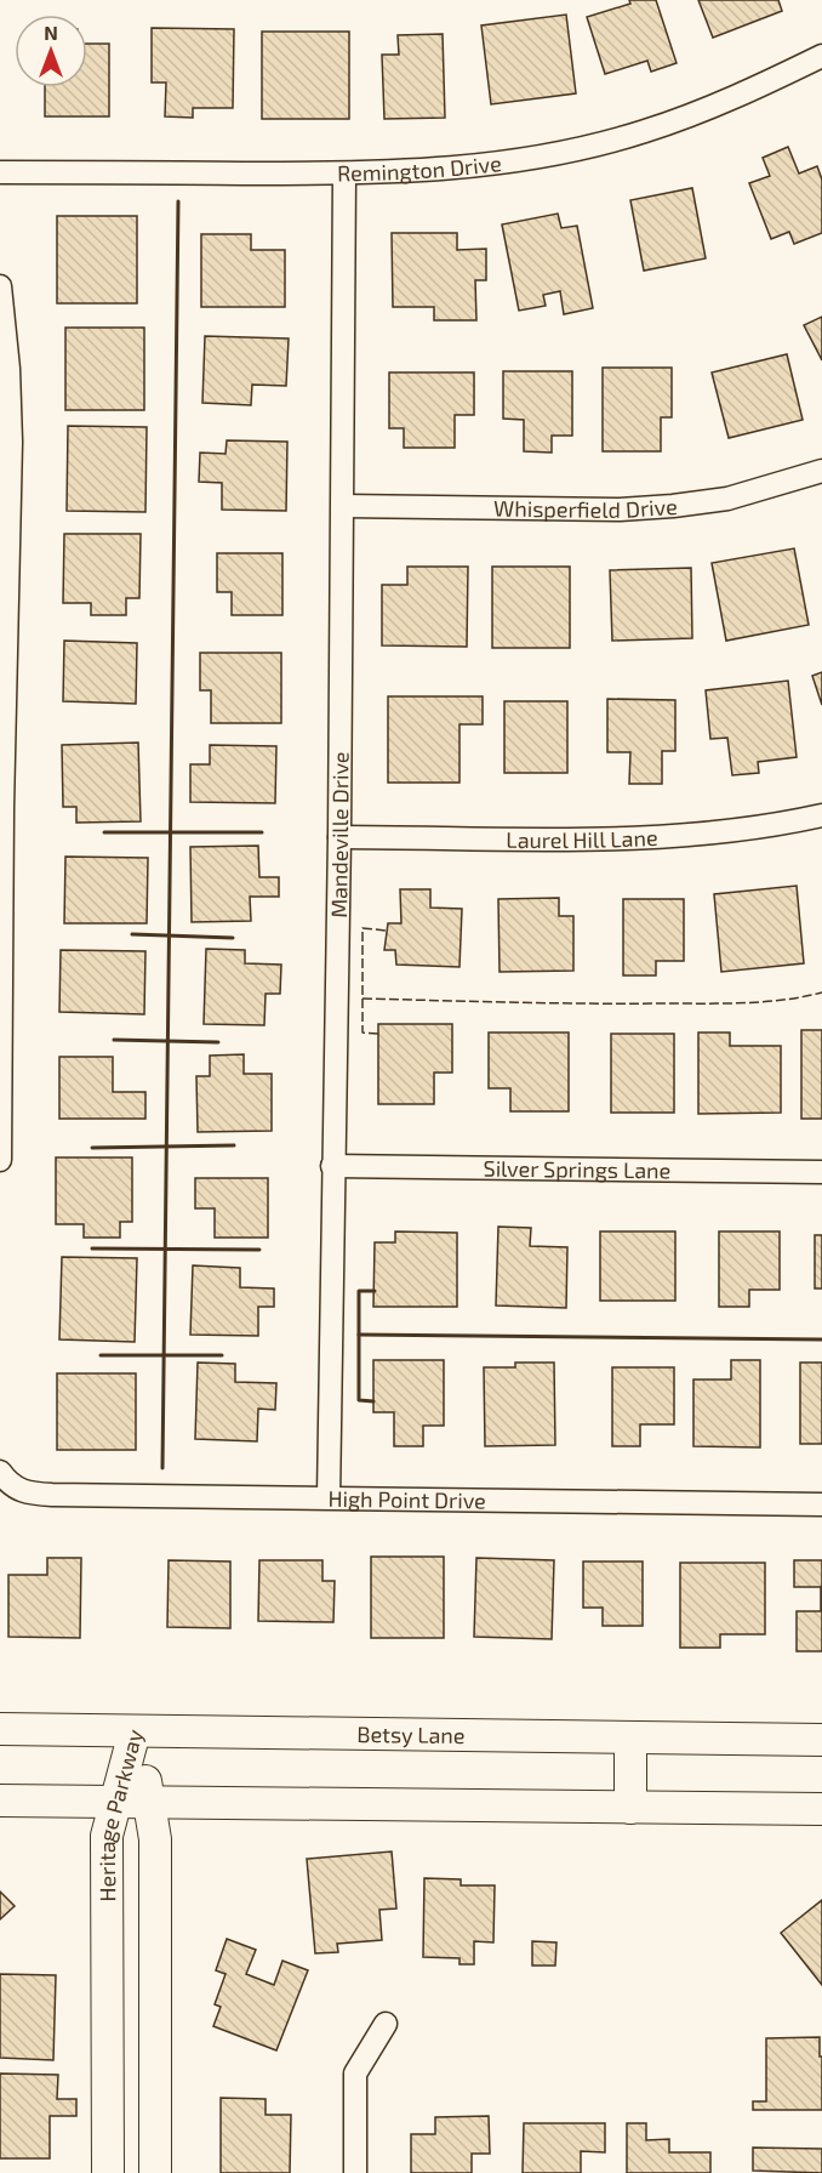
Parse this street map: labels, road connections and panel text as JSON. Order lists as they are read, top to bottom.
{
  "streets": {
    "main road": ["Betsy Lane", "Heritage Parkway"],
    "street": [
      "Remington Drive",
      "Whisperfield Drive",
      "Mandeville Drive",
      "Laurel Hill Lane",
      "Silver Springs Lane",
      "High Point Drive"
    ]
  },
  "crossings": [
    ["Remington Drive", "Mandeville Drive"],
    ["Whisperfield Drive", "Mandeville Drive"],
    ["Mandeville Drive", "Laurel Hill Lane"],
    ["Mandeville Drive", "Silver Springs Lane"],
    ["Mandeville Drive", "High Point Drive"],
    ["Betsy Lane", "Heritage Parkway"]
  ],
  "north": "top"
}
